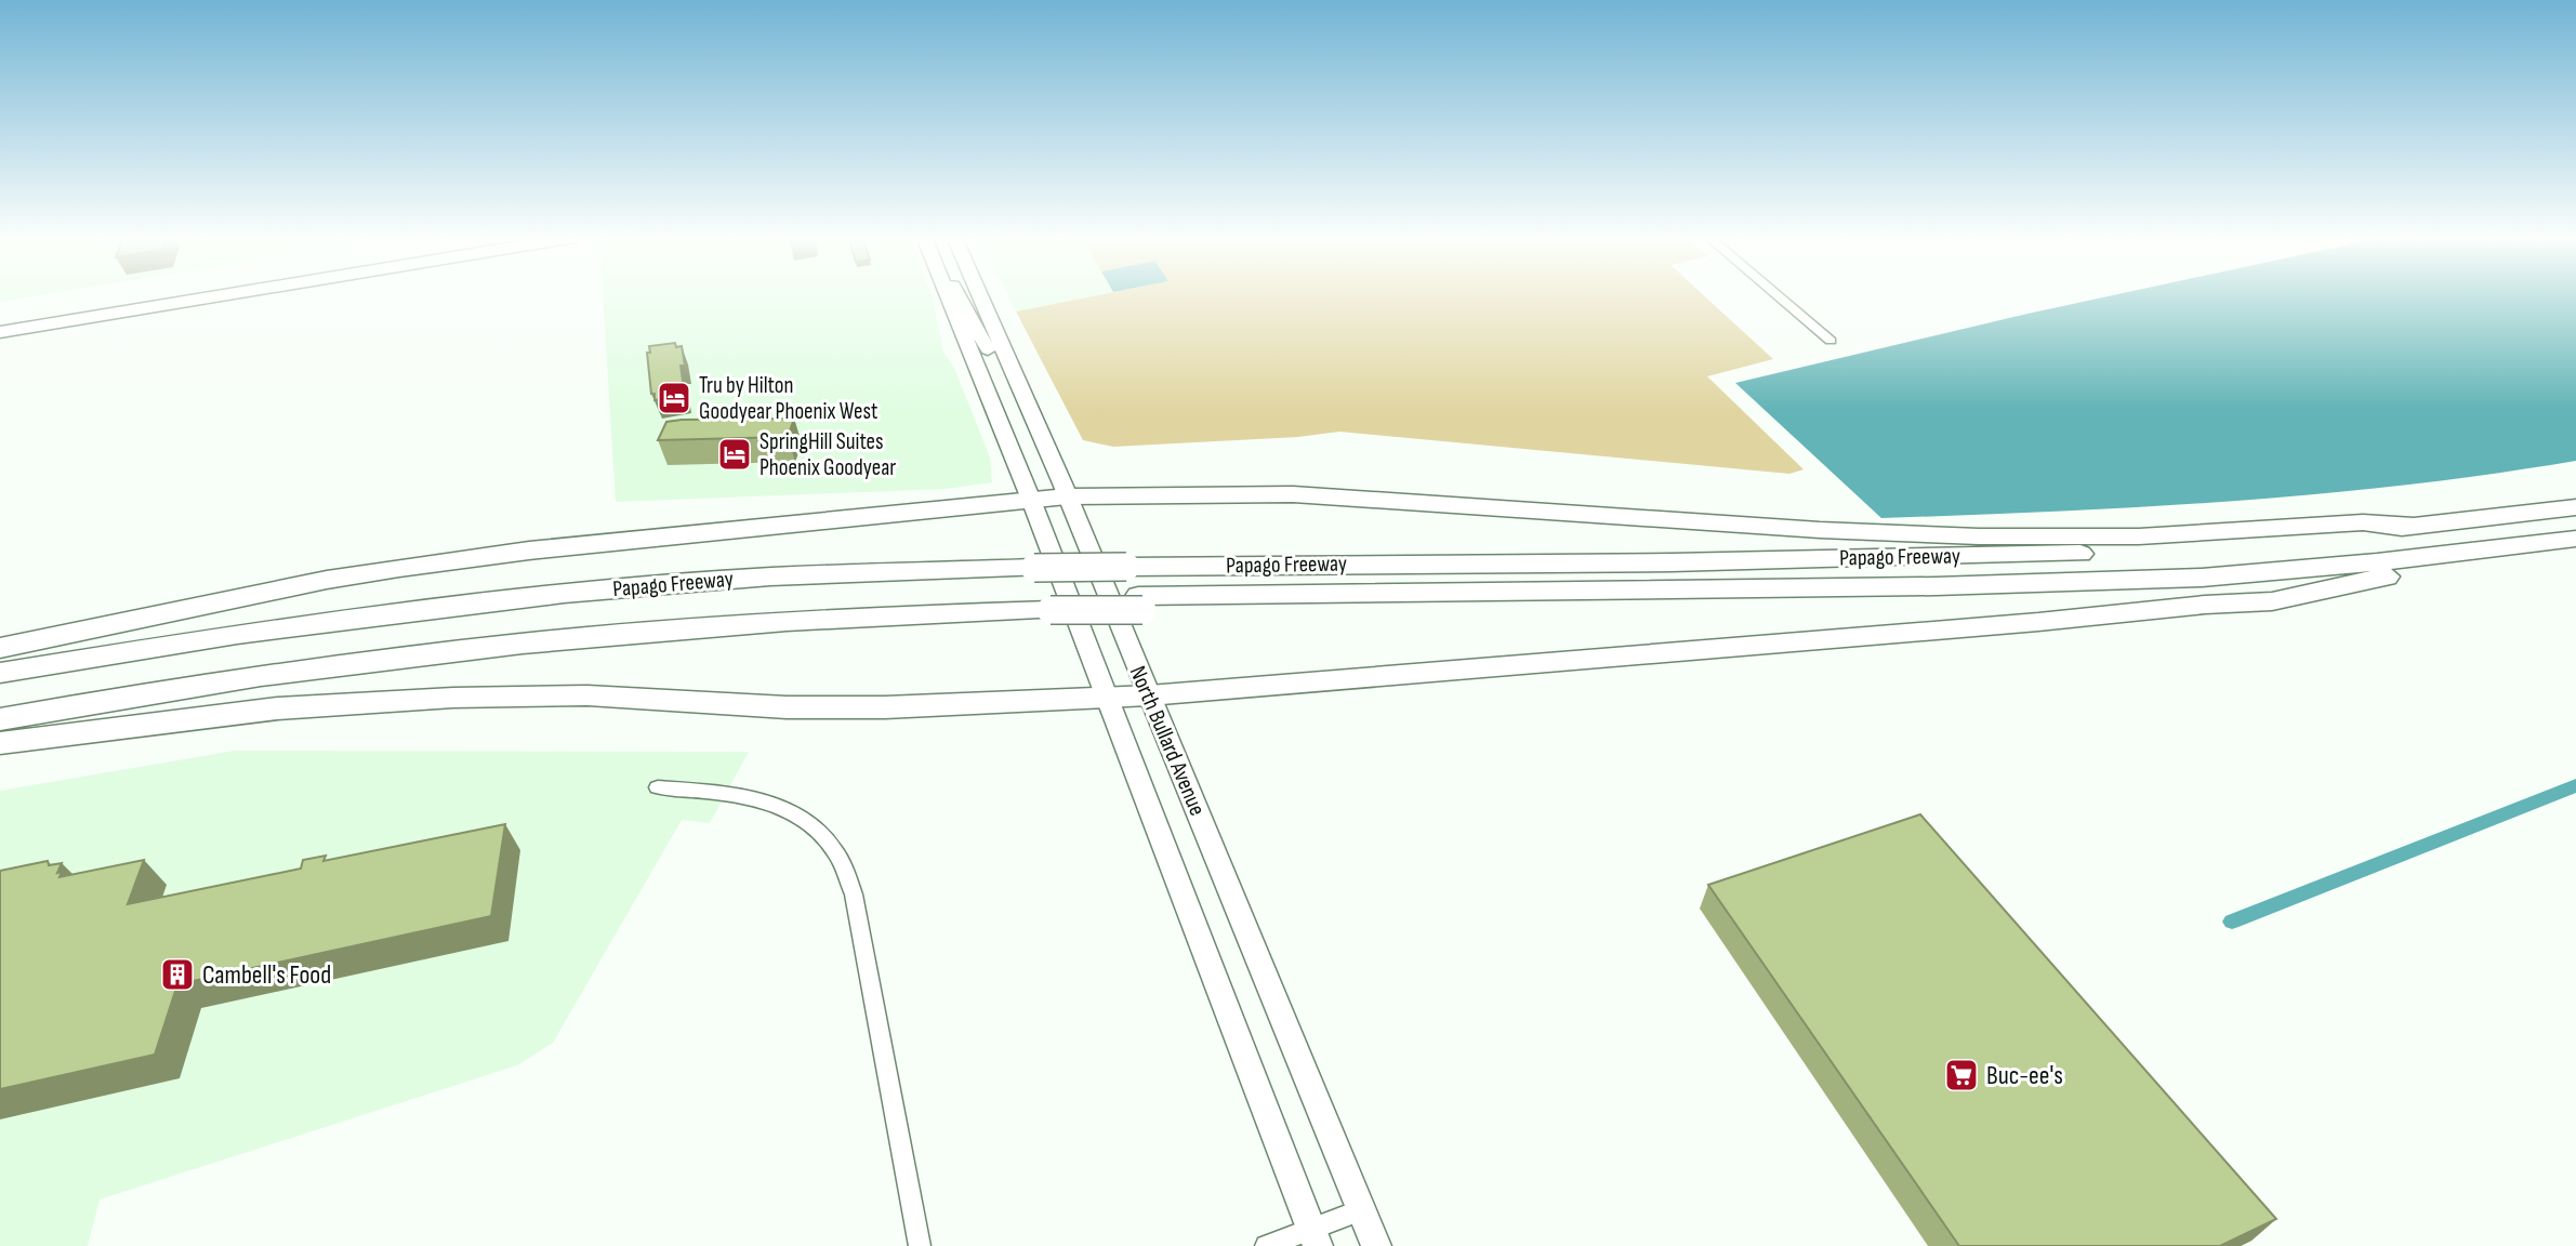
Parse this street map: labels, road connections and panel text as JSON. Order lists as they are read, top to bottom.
{
  "streets": {
    "highway": ["Papago Freeway"],
    "main road": ["North Bullard Avenue"]
  },
  "places": {
    "hotel": ["Tru by Hilton Goodyear Phoenix West", "SpringHill Suites Phoenix Goodyear"],
    "building": ["Cambell's Food"],
    "supermarket": ["Buc-ee's"]
  }
}
